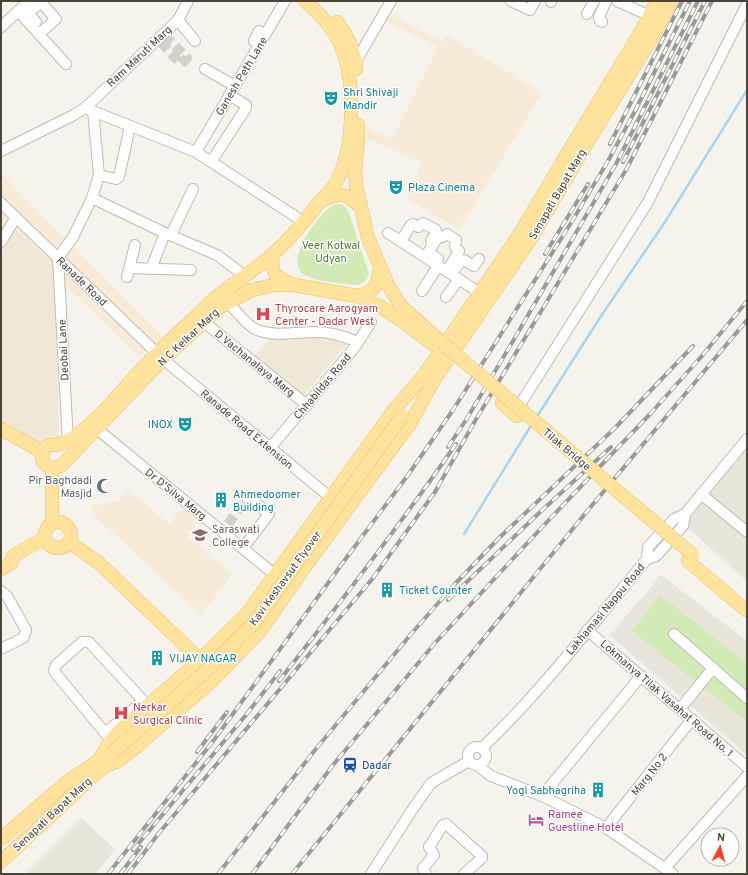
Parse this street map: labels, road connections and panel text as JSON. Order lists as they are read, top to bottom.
{
  "streets": {
    "main road": [
      "Senapati Bapat Marg",
      "N C Kelkar Marg",
      "Tilak Bridge",
      "Kavi Keshavsut Flyover"
    ],
    "street": [
      "Ram Maruti Marg",
      "Ganesh Peth Lane",
      "Ranade Road",
      "Deobai Lane",
      "D Vachanalaya Marg",
      "Chhabildas Road",
      "Ranade Road Extension",
      "Dr D'Silva Marg",
      "Lakhamasi Nappu Road",
      "Lokmanya Tilak Vasahat Road No. 1",
      "Marg No 2"
    ]
  },
  "crossings": [
    ["Senapati Bapat Marg", "Kavi Keshavsut Flyover"],
    ["Ranade Road", "N C Kelkar Marg"],
    ["Ranade Road", "Deobai Lane"],
    ["Ranade Road", "Ranade Road Extension"],
    ["N C Kelkar Marg", "Deobai Lane"],
    ["N C Kelkar Marg", "D Vachanalaya Marg"],
    ["N C Kelkar Marg", "Ranade Road Extension"],
    ["N C Kelkar Marg", "Tilak Bridge"],
    ["N C Kelkar Marg", "Dr D'Silva Marg"],
    ["D Vachanalaya Marg", "Chhabildas Road"],
    ["Chhabildas Road", "Ranade Road Extension"],
    ["Lakhamasi Nappu Road", "Lokmanya Tilak Vasahat Road No. 1"],
    ["Lokmanya Tilak Vasahat Road No. 1", "Marg No 2"]
  ],
  "parks": ["Veer Kotwal Udyan"],
  "places": {
    "theatre": ["Shri Shivaji Mandir", "Plaza Cinema", "INOX"],
    "hospital": ["Thyrocare Aarogyam Center - Dadar West", "Nerkar Surgical Clinic"],
    "mosque": ["Pir Baghdadi Masjid"],
    "building": [
      "Ahmedoomer Building",
      "Ticket Counter",
      "VIJAY NAGAR",
      "Yogi Sabhagriha"
    ],
    "school or university": ["Saraswati College"],
    "station": ["Dadar"],
    "hotel": ["Ramee Guestline Hotel"]
  },
  "north": "top"
}
